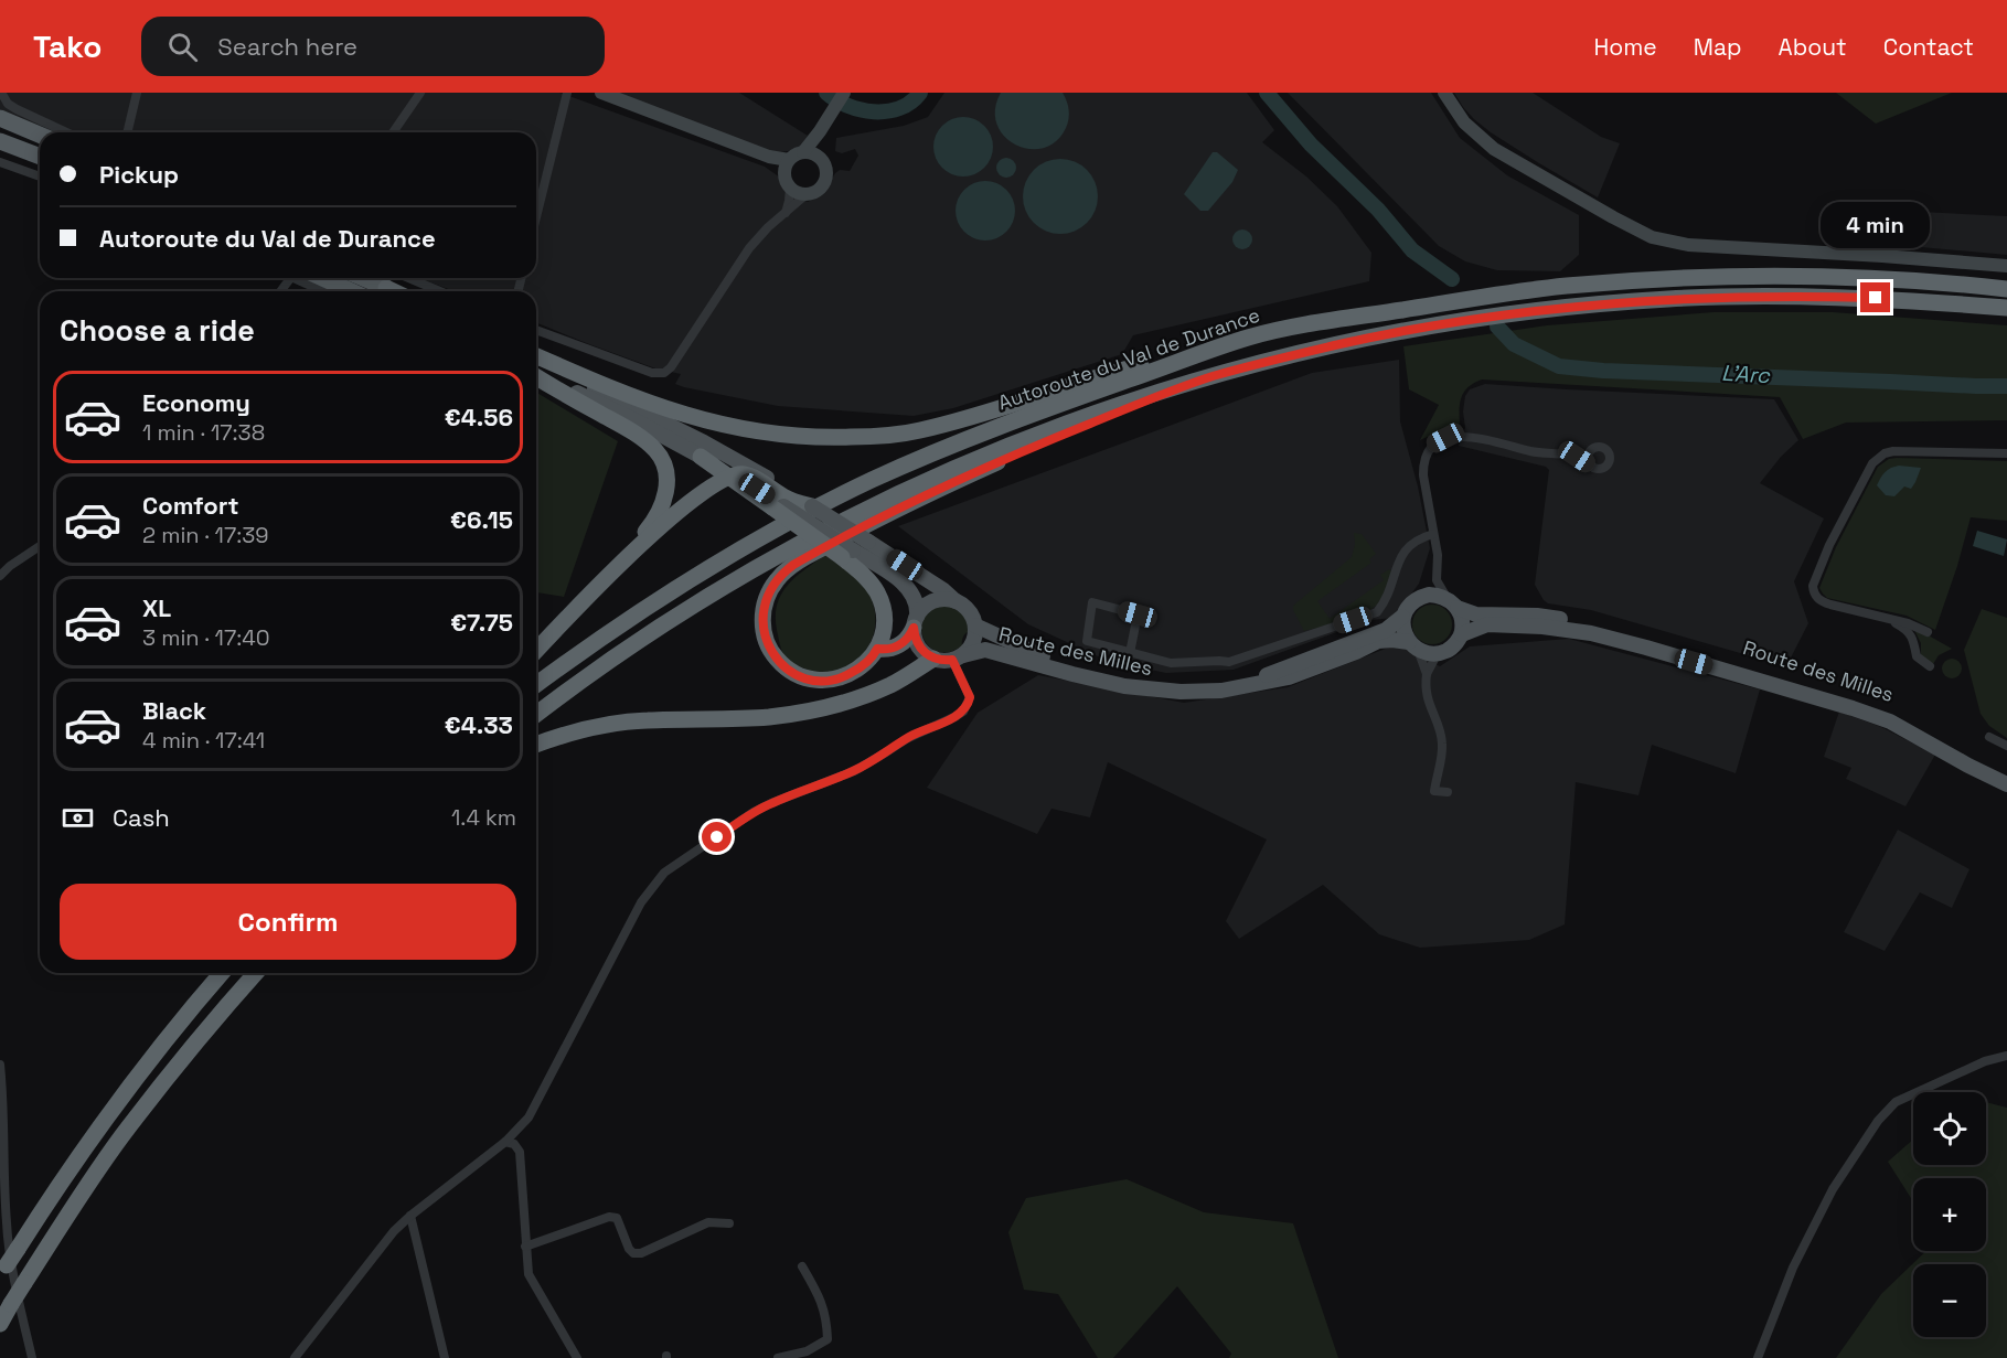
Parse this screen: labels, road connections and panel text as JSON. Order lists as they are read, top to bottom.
{
  "streets": {
    "highway": ["Autoroute du Val de Durance"],
    "main road": ["Route des Milles"]
  },
  "water": ["L'Arc"],
  "page": {
    "header": "Tako",
    "search": "Search here",
    "nav": [
      "Home",
      "Map",
      "About",
      "Contact"
    ],
    "banner": ["Pickup", "Autoroute du Val de Durance"],
    "bubble": "4 min",
    "heading": "Choose a ride",
    "list": [
      {
        "name": "Economy",
        "note": "1 min · 17:38",
        "value": "€4.56"
      },
      {
        "name": "Comfort",
        "note": "2 min · 17:39",
        "value": "€6.15"
      },
      {
        "name": "XL",
        "note": "3 min · 17:40",
        "value": "€7.75"
      },
      {
        "name": "Black",
        "note": "4 min · 17:41",
        "value": "€4.33"
      }
    ],
    "pay": ["Cash", "1.4 km"],
    "buttons": "Confirm",
    "map_buttons": ["+", "−"]
  }
}
